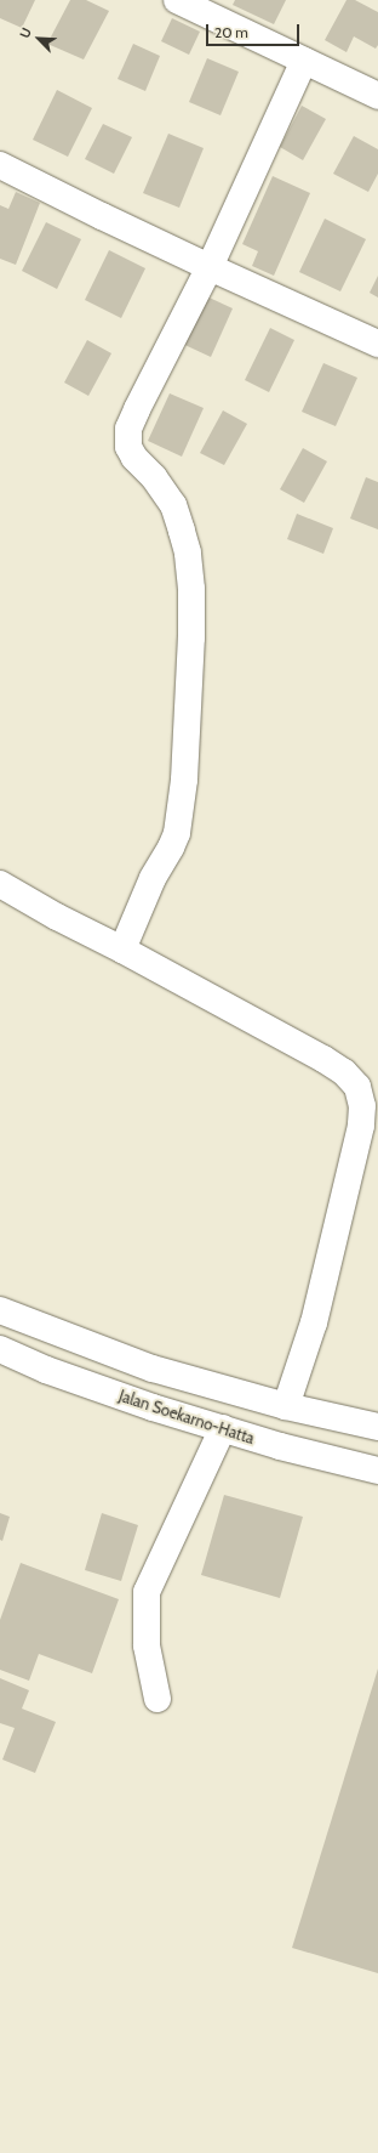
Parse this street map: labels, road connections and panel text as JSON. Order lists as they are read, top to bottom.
{
  "streets": {
    "street": ["Jalan Soekarno-Hatta"]
  },
  "scale_bar": "20 m",
  "north": "top left"
}
